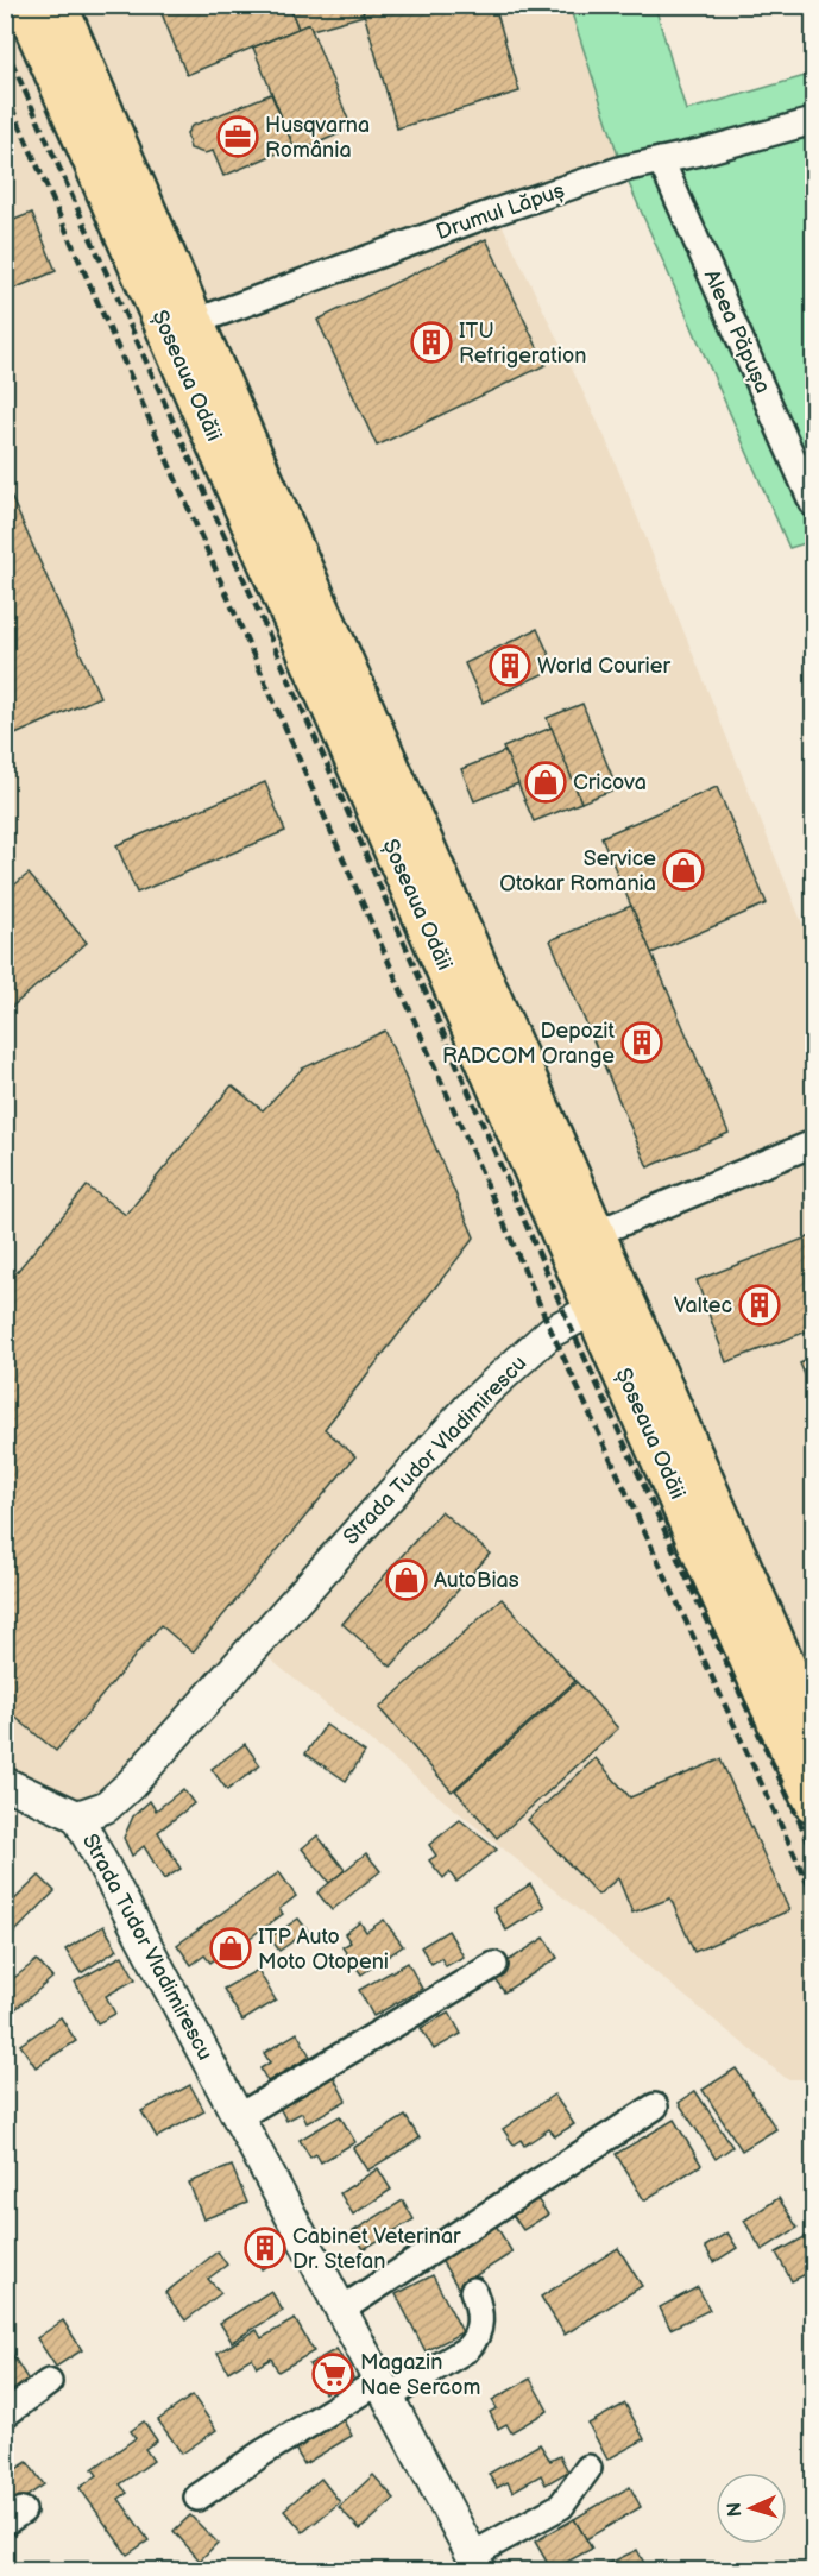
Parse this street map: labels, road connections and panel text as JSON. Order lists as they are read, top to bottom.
{
  "streets": {
    "main road": ["Șoseaua Odăii"],
    "street": ["Drumul Lăpuș", "Aleea Păpușa", "Strada Tudor Vladimirescu"]
  },
  "crossings": [
    ["Drumul Lăpuș", "Aleea Păpușa"],
    ["Drumul Lăpuș", "Șoseaua Odăii"],
    ["Șoseaua Odăii", "Strada Tudor Vladimirescu"]
  ],
  "places": {
    "office": ["Husqvarna România"],
    "building": [
      "ITU Refrigeration",
      "World Courier",
      "Depozit RADCOM Orange",
      "Valtec",
      "Cabinet Veterinar Dr. Stefan"
    ],
    "shop": [
      "Cricova",
      "Service Otokar Romania",
      "AutoBias",
      "ITP Auto Moto Otopeni"
    ],
    "supermarket": ["Magazin Nae Sercom"]
  },
  "north": "left"
}
